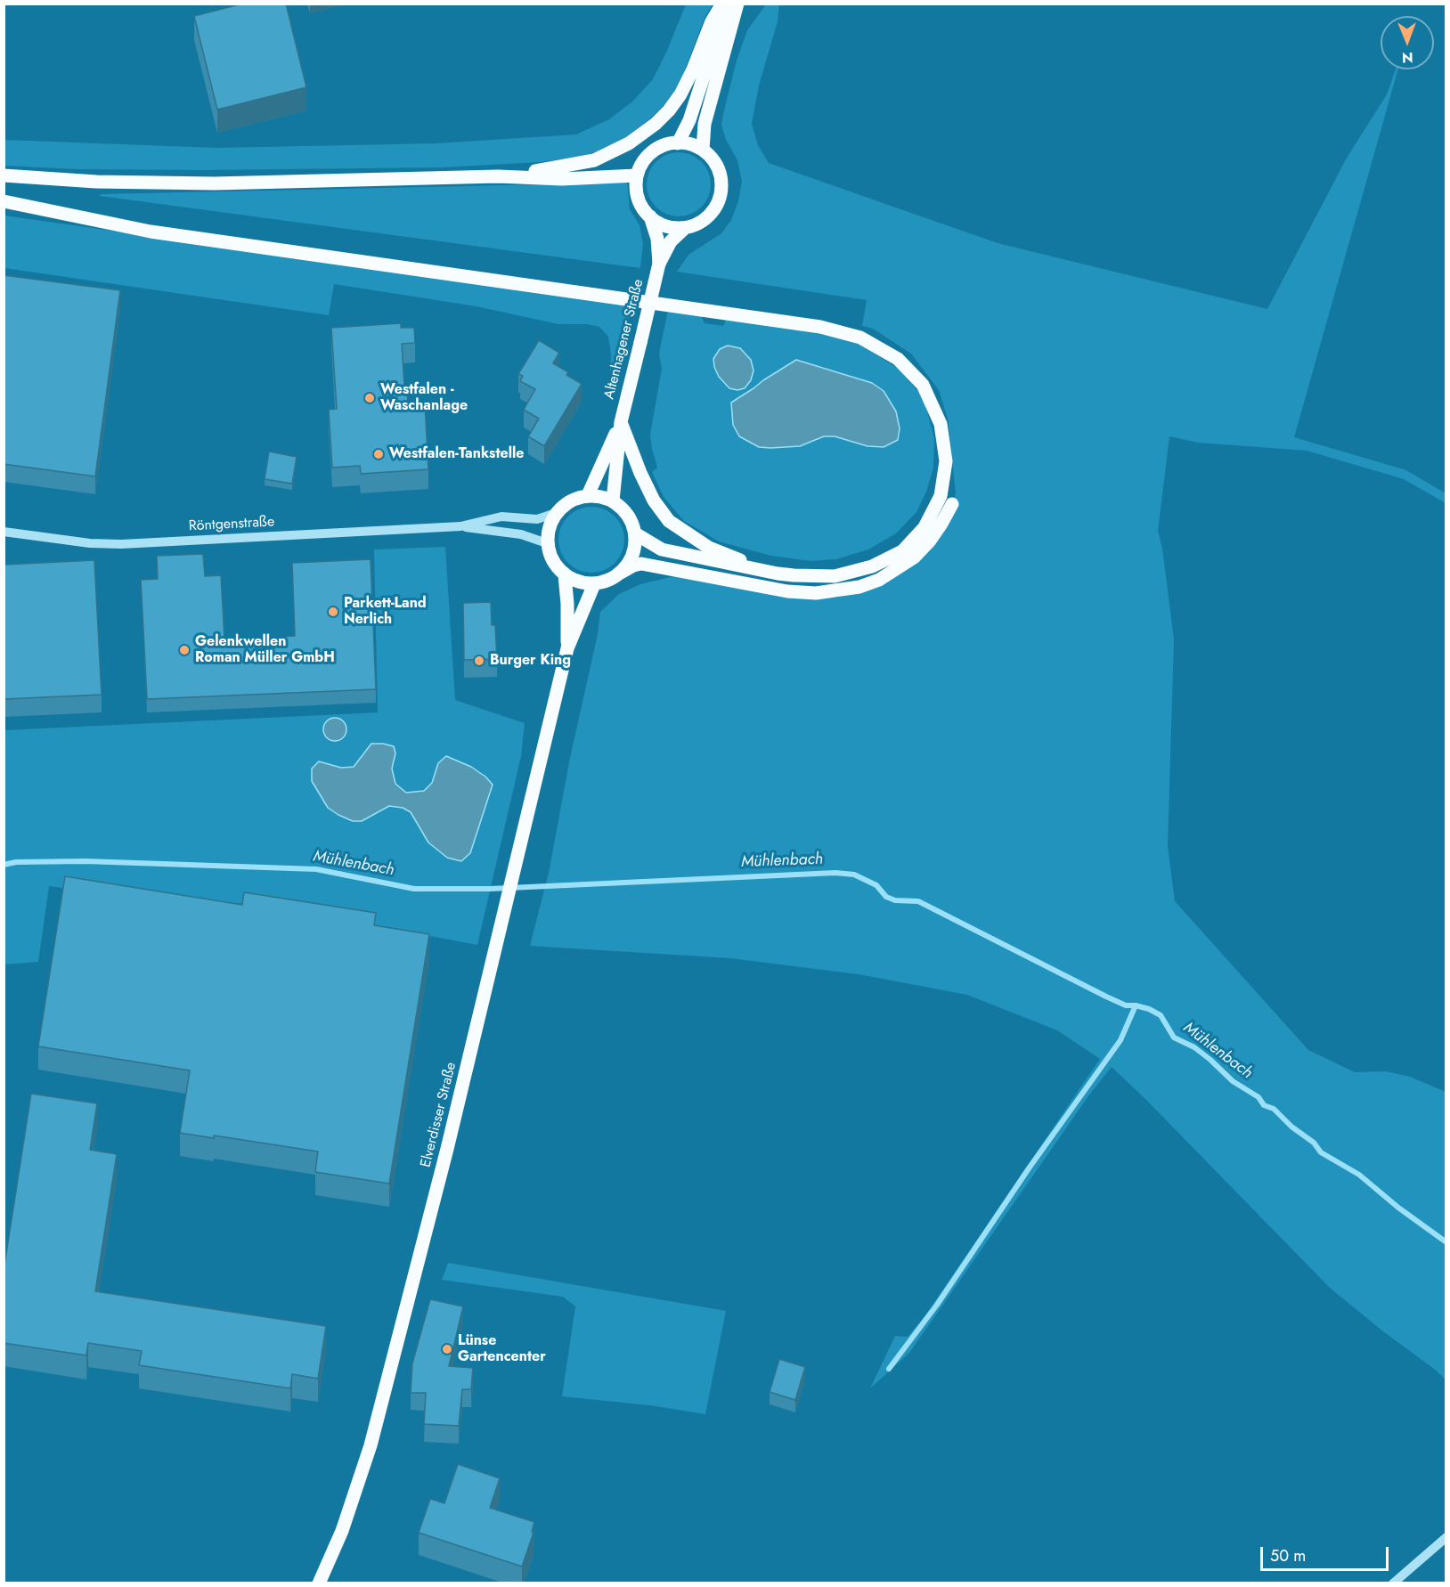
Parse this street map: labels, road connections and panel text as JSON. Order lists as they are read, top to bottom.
{
  "streets": {
    "main road": ["Altenhagener Straße", "Elverdisser Straße"],
    "street": ["Röntgenstraße"]
  },
  "crossings": [
    ["Röntgenstraße", "Elverdisser Straße"]
  ],
  "water": ["Mühlenbach"],
  "places": [
    "Westfalen - Waschanlage",
    "Westfalen-Tankstelle",
    "Parkett-Land Nerlich",
    "Gelenkwellen Roman Müller GmbH",
    "Burger King",
    "Lünse Gartencenter"
  ],
  "scale_bar": "50 m",
  "north": "bottom"
}
